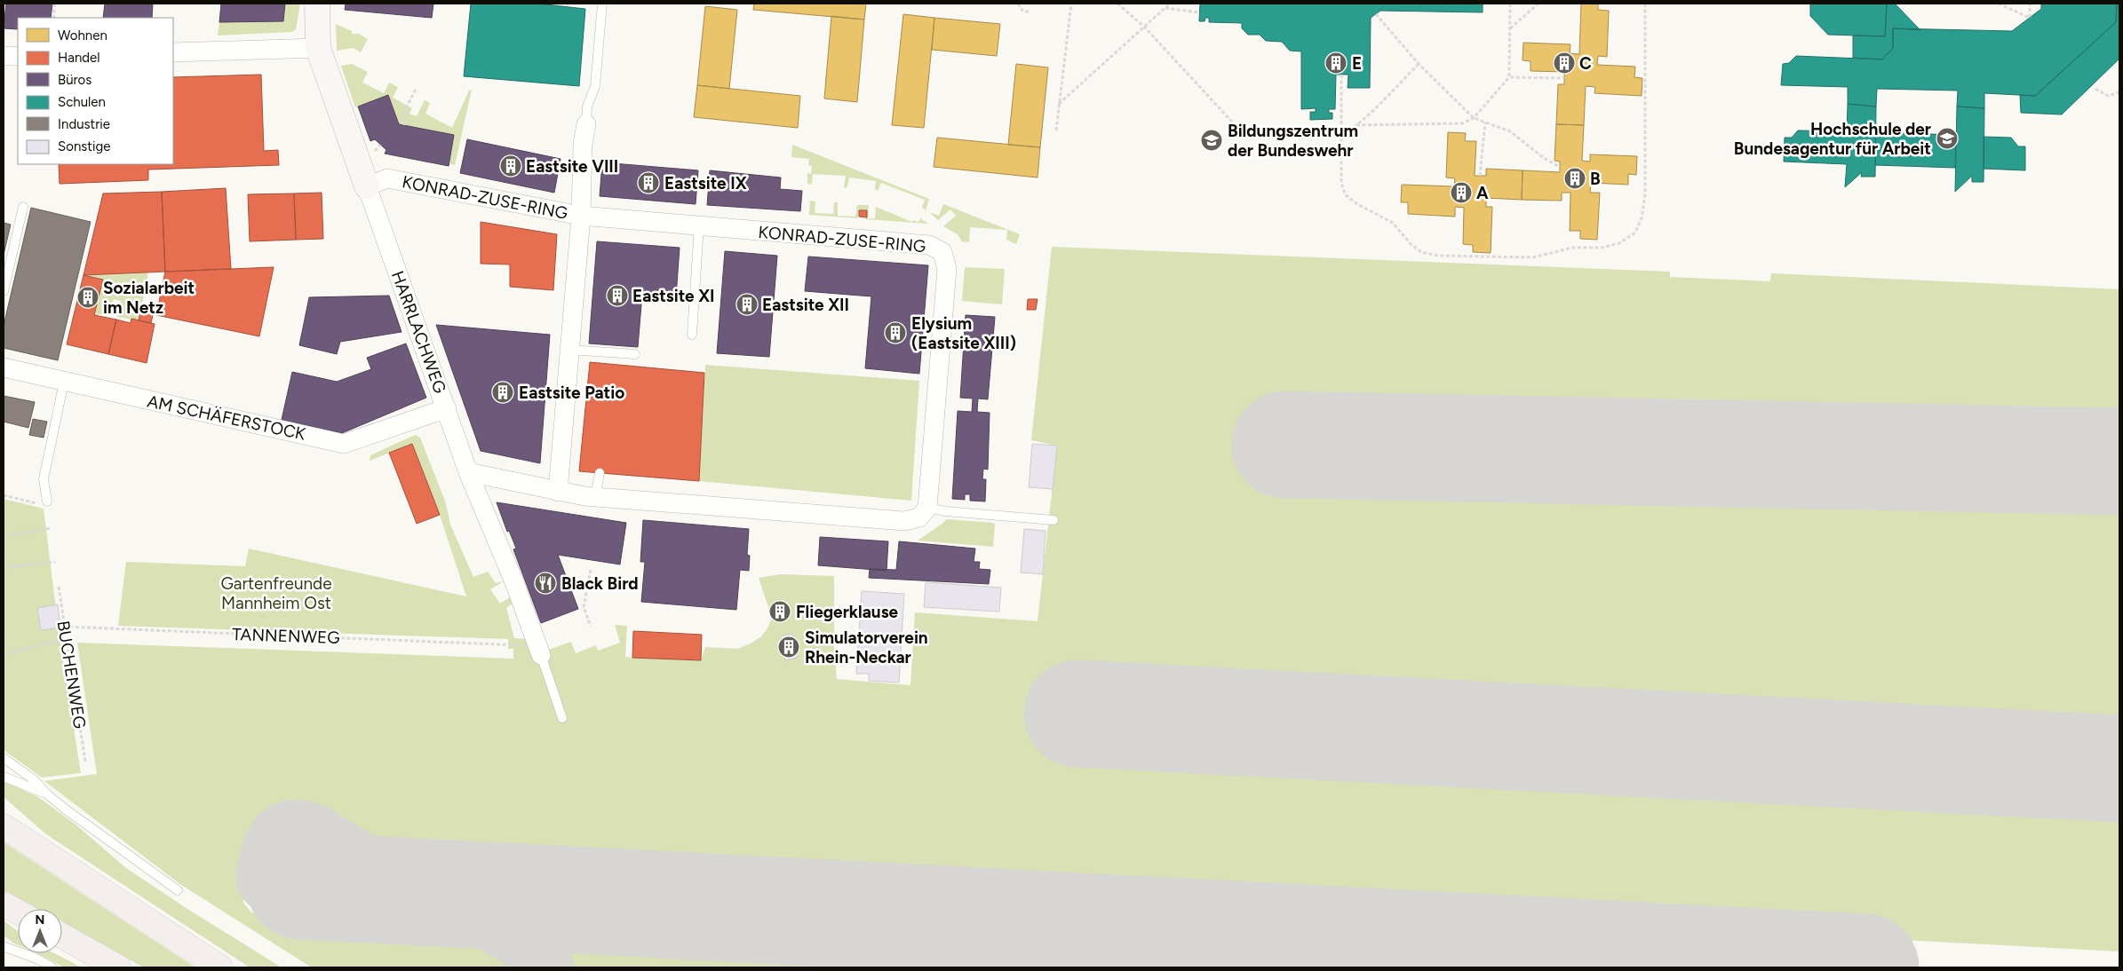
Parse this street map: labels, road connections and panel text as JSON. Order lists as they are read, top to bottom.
{
  "streets": {
    "street": ["KONRAD-ZUSE-RING", "HARRLACHWEG", "AM SCHÄFERSTOCK"],
    "path": ["TANNENWEG", "BUCHENWEG"]
  },
  "crossings": [
    ["KONRAD-ZUSE-RING", "HARRLACHWEG"],
    ["HARRLACHWEG", "AM SCHÄFERSTOCK"],
    ["TANNENWEG", "BUCHENWEG"]
  ],
  "parks": ["Gartenfreunde Mannheim Ost"],
  "places": {
    "building": [
      "E",
      "C",
      "Eastsite VIII",
      "B",
      "Eastsite IX",
      "A",
      "Eastsite XI",
      "Sozialarbeit im Netz",
      "Eastsite XII",
      "Elysium (Eastsite XIII)",
      "Eastsite Patio",
      "Fliegerklause",
      "Simulatorverein Rhein-Neckar"
    ],
    "school or university": ["Hochschule der Bundesagentur für Arbeit", "Bildungszentrum der Bundeswehr"],
    "restaurant": ["Black Bird"]
  },
  "legend": [
    "Wohnen",
    "Handel",
    "Büros",
    "Schulen",
    "Industrie",
    "Sonstige"
  ],
  "north": "top"
}
